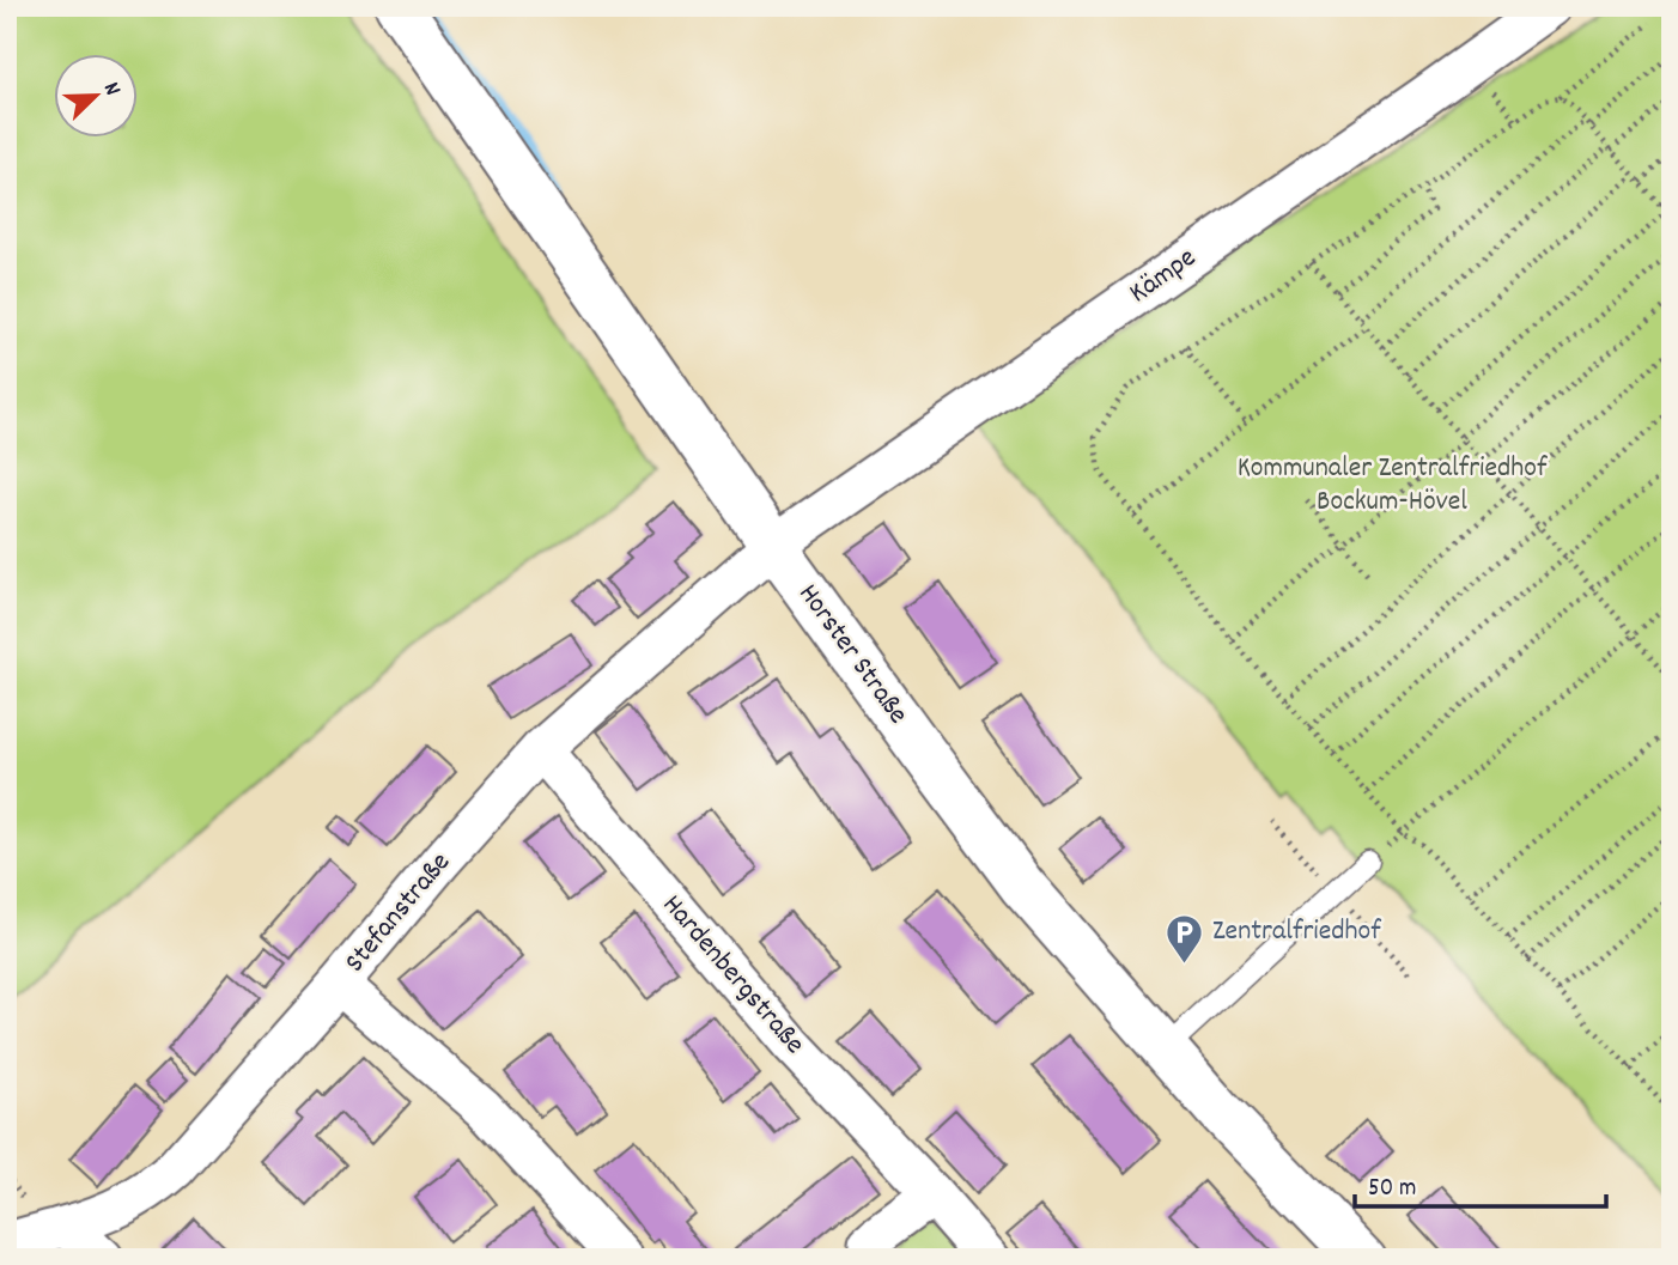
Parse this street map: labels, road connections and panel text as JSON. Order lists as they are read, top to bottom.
{
  "streets": {
    "street": [
      "Kämpe",
      "Horster Straße",
      "Stefanstraße",
      "Hardenbergstraße"
    ]
  },
  "crossings": [
    ["Kämpe", "Horster Straße"],
    ["Kämpe", "Stefanstraße"],
    ["Horster Straße", "Stefanstraße"],
    ["Stefanstraße", "Hardenbergstraße"]
  ],
  "parks": ["Kommunaler Zentralfriedhof Bockum-Hövel"],
  "places": {
    "parking": ["Zentralfriedhof"]
  },
  "scale_bar": "50 m",
  "north": "top right"
}
